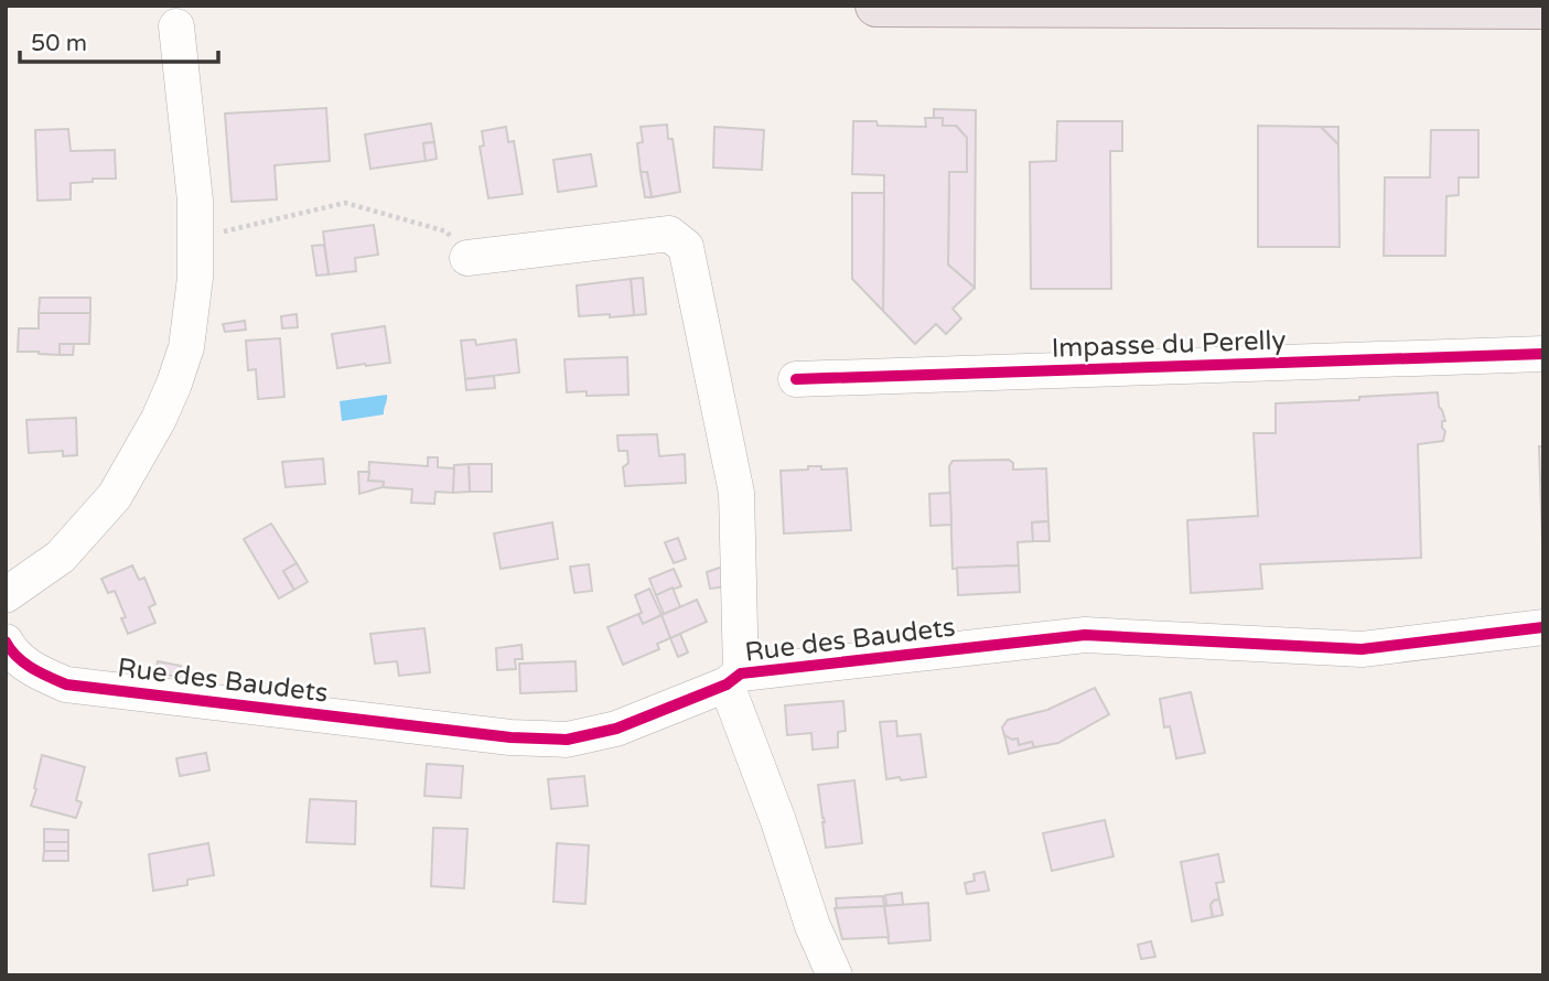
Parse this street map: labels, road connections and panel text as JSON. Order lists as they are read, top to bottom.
{
  "streets": {
    "street": ["Impasse du Perelly", "Rue des Baudets"]
  },
  "scale_bar": "50 m"
}
